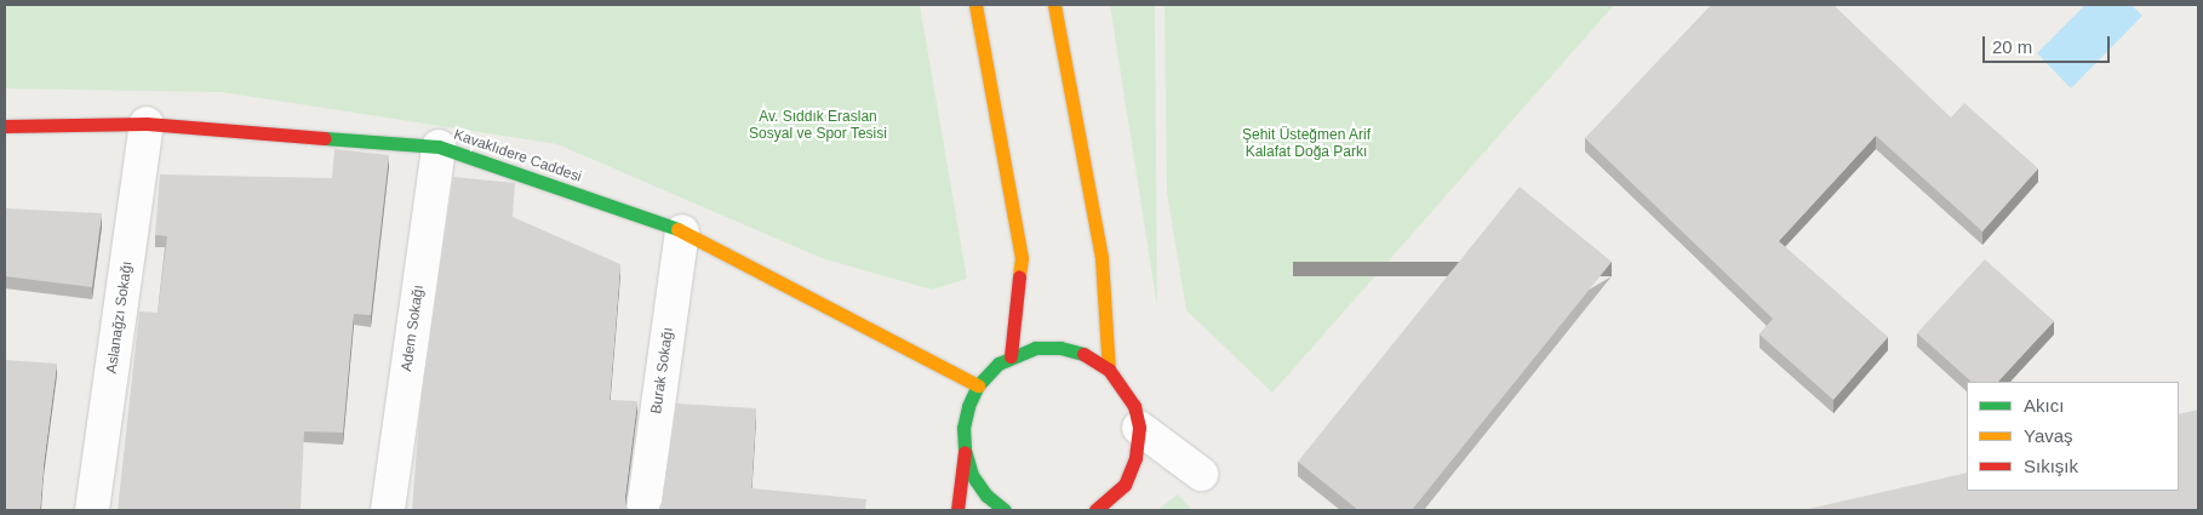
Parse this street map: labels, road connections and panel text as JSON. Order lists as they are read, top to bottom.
{
  "streets": {
    "main road": ["Kavaklıdere Caddesi"],
    "street": ["Aslanağzı Sokağı", "Adem Sokağı", "Burak Sokağı"]
  },
  "crossings": [
    ["Kavaklıdere Caddesi", "Aslanağzı Sokağı"],
    ["Kavaklıdere Caddesi", "Adem Sokağı"],
    ["Kavaklıdere Caddesi", "Burak Sokağı"]
  ],
  "parks": ["Av. Sıddık Eraslan Sosyal ve Spor Tesisi", "Şehit Üsteğmen Arif Kalafat Doğa Parkı"],
  "legend": ["Akıcı", "Yavaş", "Sıkışık"],
  "scale_bar": "20 m"
}
